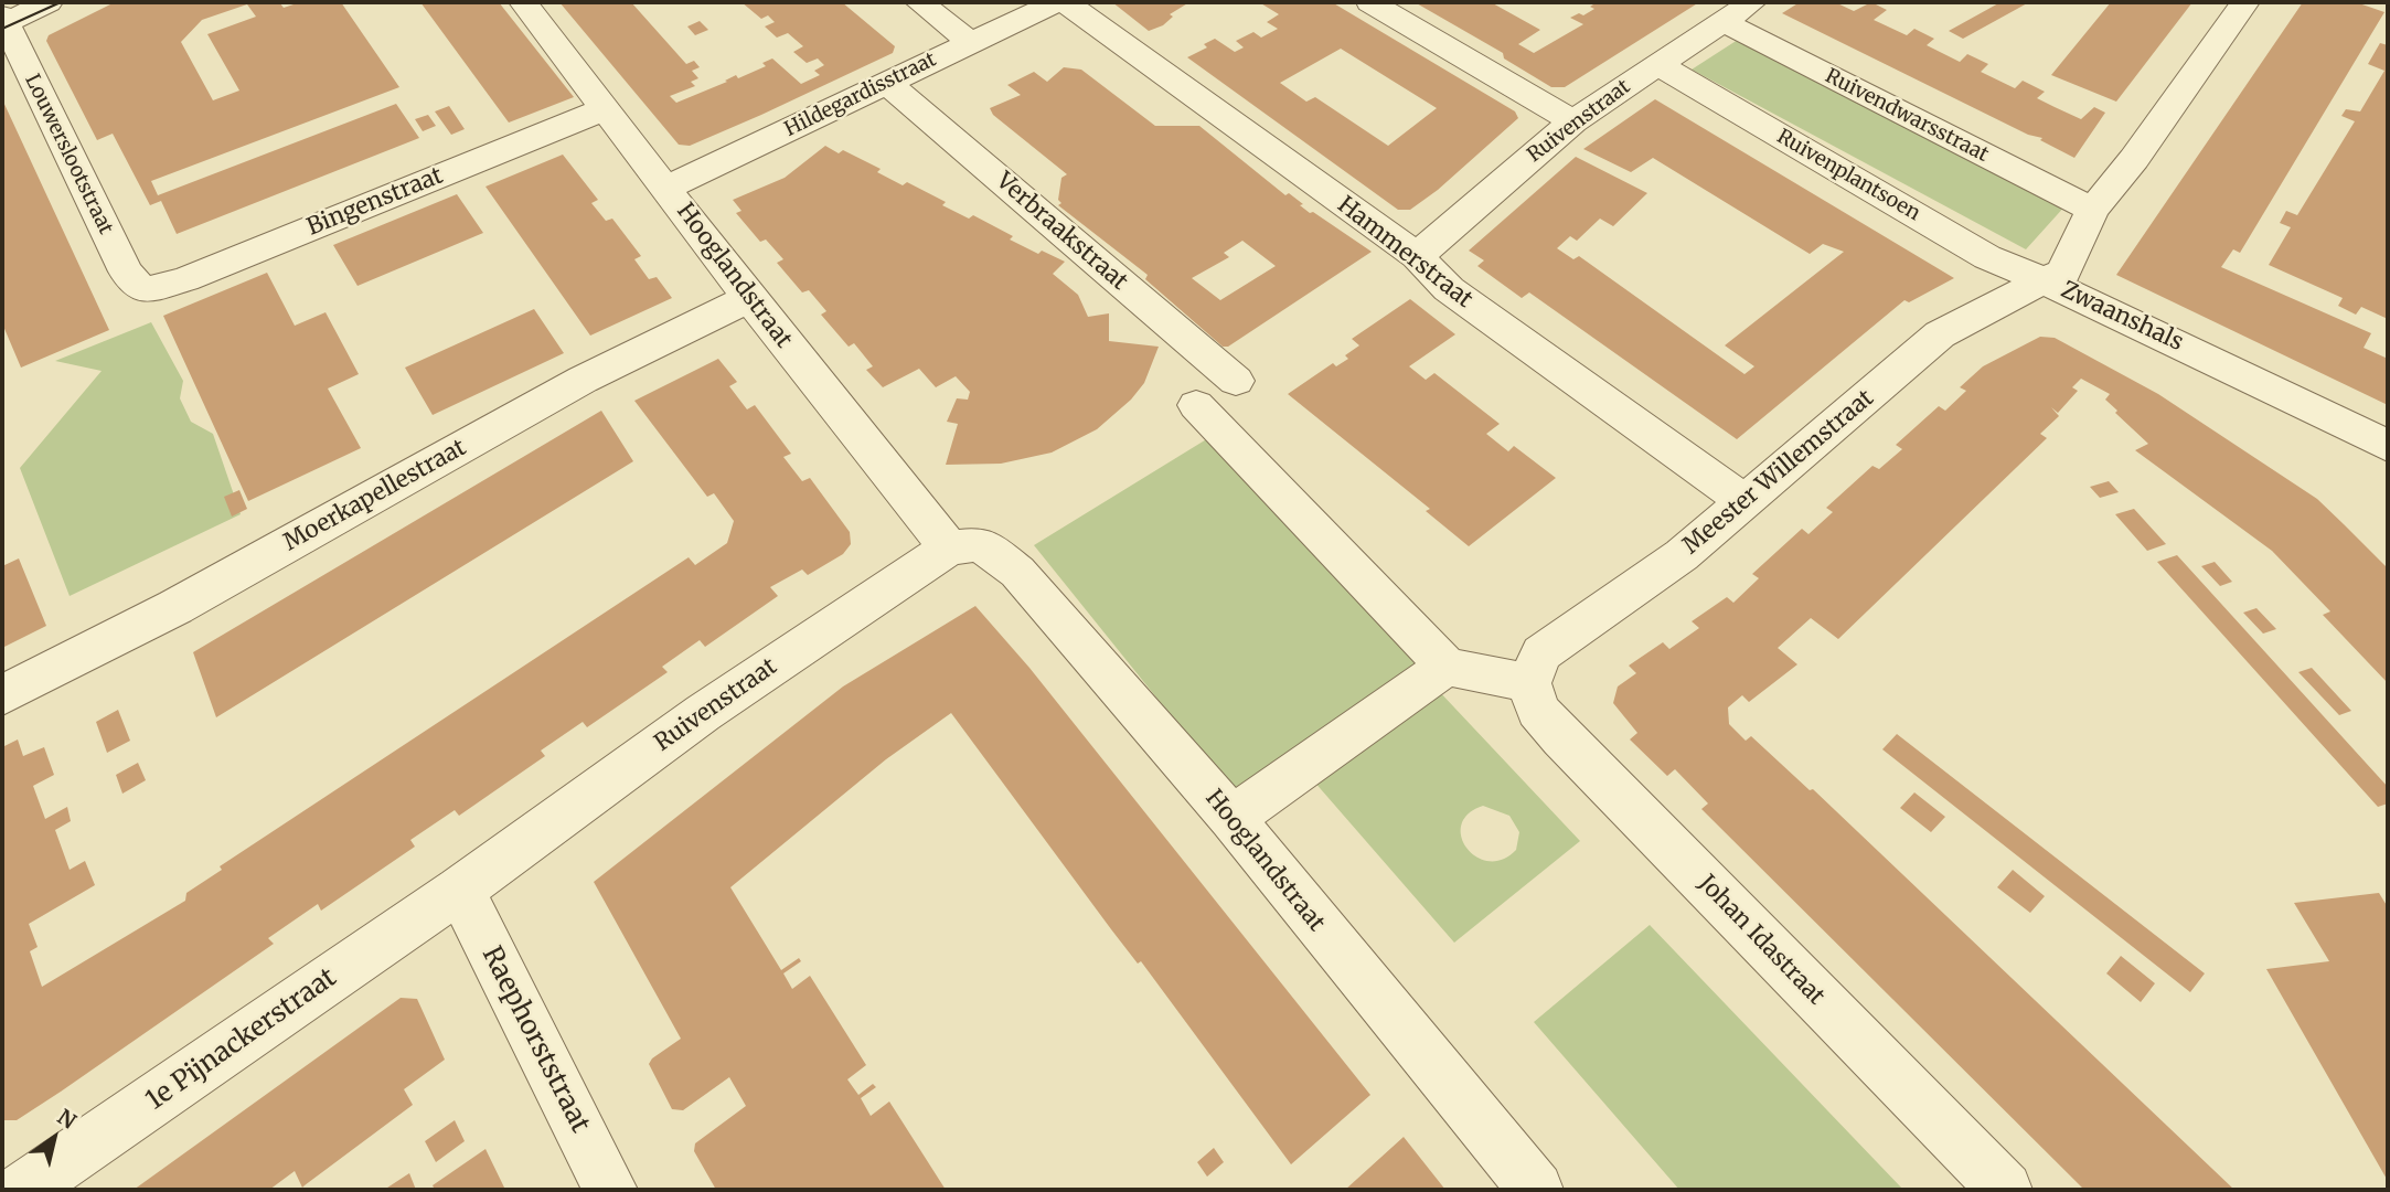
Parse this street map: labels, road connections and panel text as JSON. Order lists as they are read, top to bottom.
{
  "streets": {
    "street": [
      "Hildegardisstraat",
      "Ruivendwarsstraat",
      "Ruivenstraat",
      "Louwerslootstraat",
      "Ruivenplantsoen",
      "Bingenstraat",
      "Verbraakstraat",
      "Hammerstraat",
      "Hooglandstraat",
      "Zwaanshals",
      "Meester Willemstraat",
      "Moerkapellestraat",
      "Johan Idastraat",
      "1e Pijnackerstraat",
      "Raephorststraat"
    ]
  },
  "crossings": [
    ["Hildegardisstraat", "Verbraakstraat"],
    ["Hildegardisstraat", "Hooglandstraat"],
    ["Ruivendwarsstraat", "Ruivenstraat"],
    ["Ruivendwarsstraat", "Zwaanshals"],
    ["Ruivenstraat", "Ruivenplantsoen"],
    ["Ruivenstraat", "Hammerstraat"],
    ["Ruivenstraat", "Hooglandstraat"],
    ["Ruivenstraat", "1e Pijnackerstraat"],
    ["Ruivenstraat", "Raephorststraat"],
    ["Louwerslootstraat", "Bingenstraat"],
    ["Ruivenplantsoen", "Zwaanshals"],
    ["Ruivenplantsoen", "Meester Willemstraat"],
    ["Bingenstraat", "Hooglandstraat"],
    ["Hammerstraat", "Meester Willemstraat"],
    ["Hooglandstraat", "Moerkapellestraat"],
    ["Zwaanshals", "Meester Willemstraat"],
    ["Meester Willemstraat", "Johan Idastraat"],
    ["1e Pijnackerstraat", "Raephorststraat"]
  ],
  "north": "top right"
}
